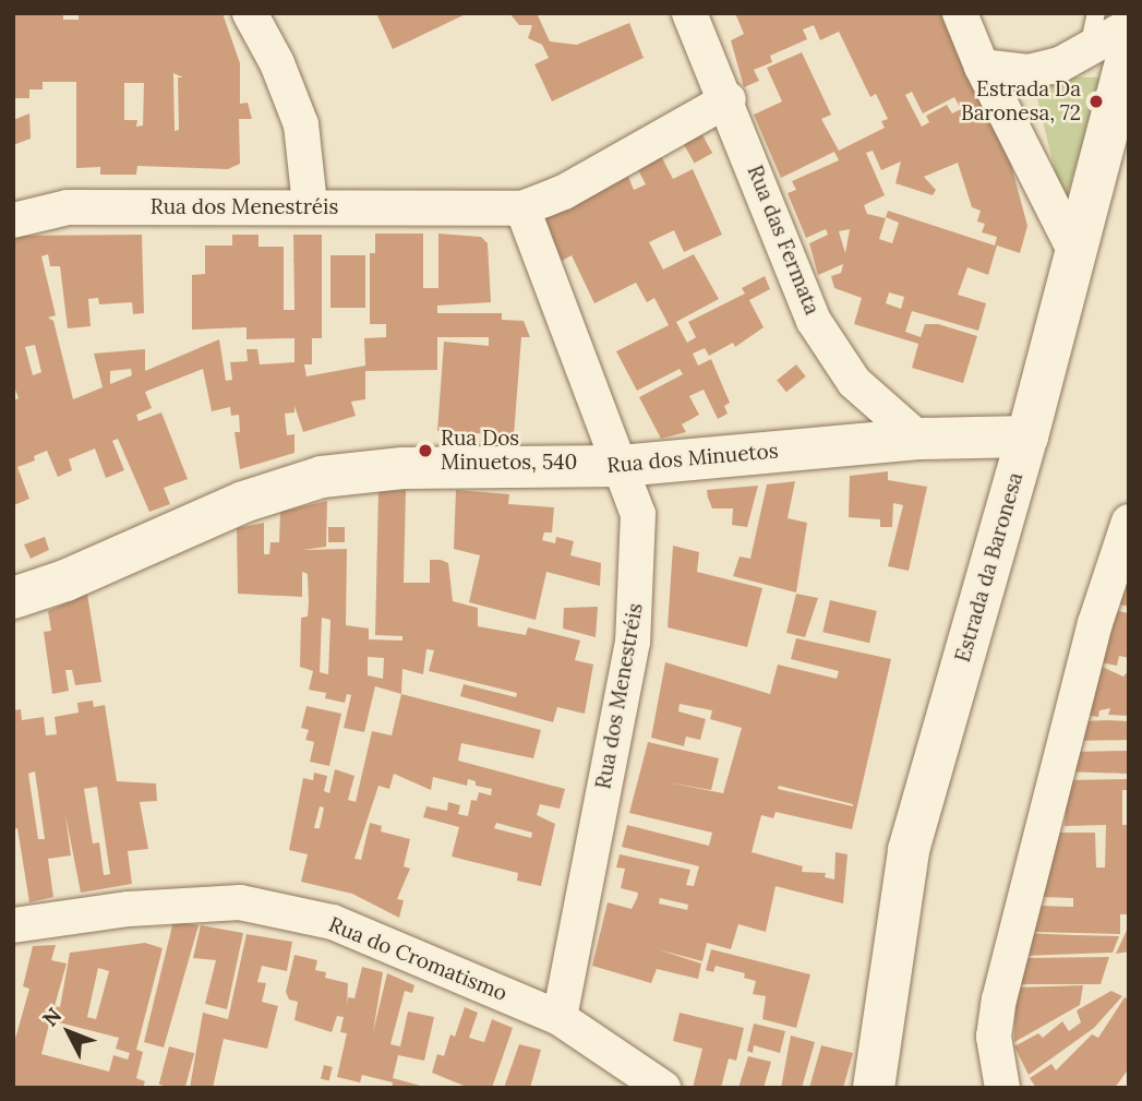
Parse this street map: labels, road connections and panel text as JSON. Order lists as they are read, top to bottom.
{
  "streets": {
    "main road": ["Rua dos Minuetos", "Estrada da Baronesa"],
    "street": ["Rua dos Menestréis", "Rua das Fermata", "Rua do Cromatismo"]
  },
  "crossings": [
    ["Rua dos Menestréis", "Rua das Fermata"],
    ["Rua dos Menestréis", "Rua dos Minuetos"],
    ["Rua dos Menestréis", "Rua do Cromatismo"],
    ["Rua das Fermata", "Rua dos Minuetos"],
    ["Rua dos Minuetos", "Estrada da Baronesa"]
  ],
  "places": ["Estrada Da Baronesa, 72", "Rua Dos Minuetos, 540"],
  "north": "top left"
}
